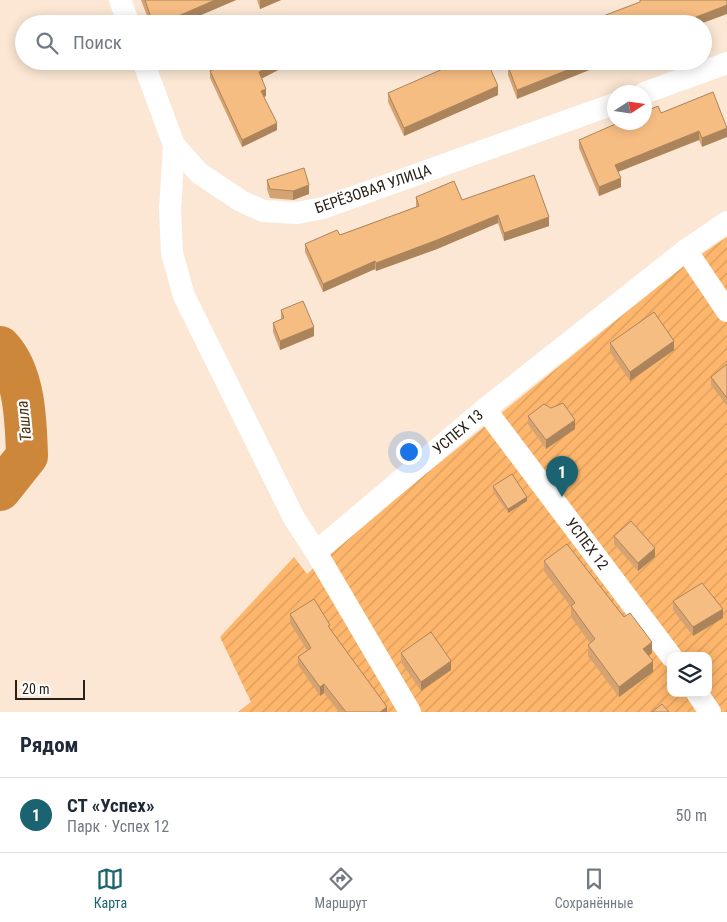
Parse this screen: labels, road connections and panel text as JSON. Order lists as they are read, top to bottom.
{
  "streets": {
    "street": ["БЕРЁЗОВАЯ УЛИЦА", "УСПЕХ 13", "УСПЕХ 12"]
  },
  "crossings": [
    ["УСПЕХ 13", "УСПЕХ 12"]
  ],
  "water": ["Ташла"],
  "scale_bar": "20 m",
  "north": "right",
  "page": {
    "search": "Поиск",
    "pins": "1",
    "scale": "20 m",
    "heading": "Рядом",
    "list": [
      {
        "mark": "1",
        "name": "СТ «Успех»",
        "note": "Парк · Успех 12",
        "value": "50 m"
      }
    ],
    "nav": ["Карта", "Маршрут", "Сохранённые"]
  }
}
